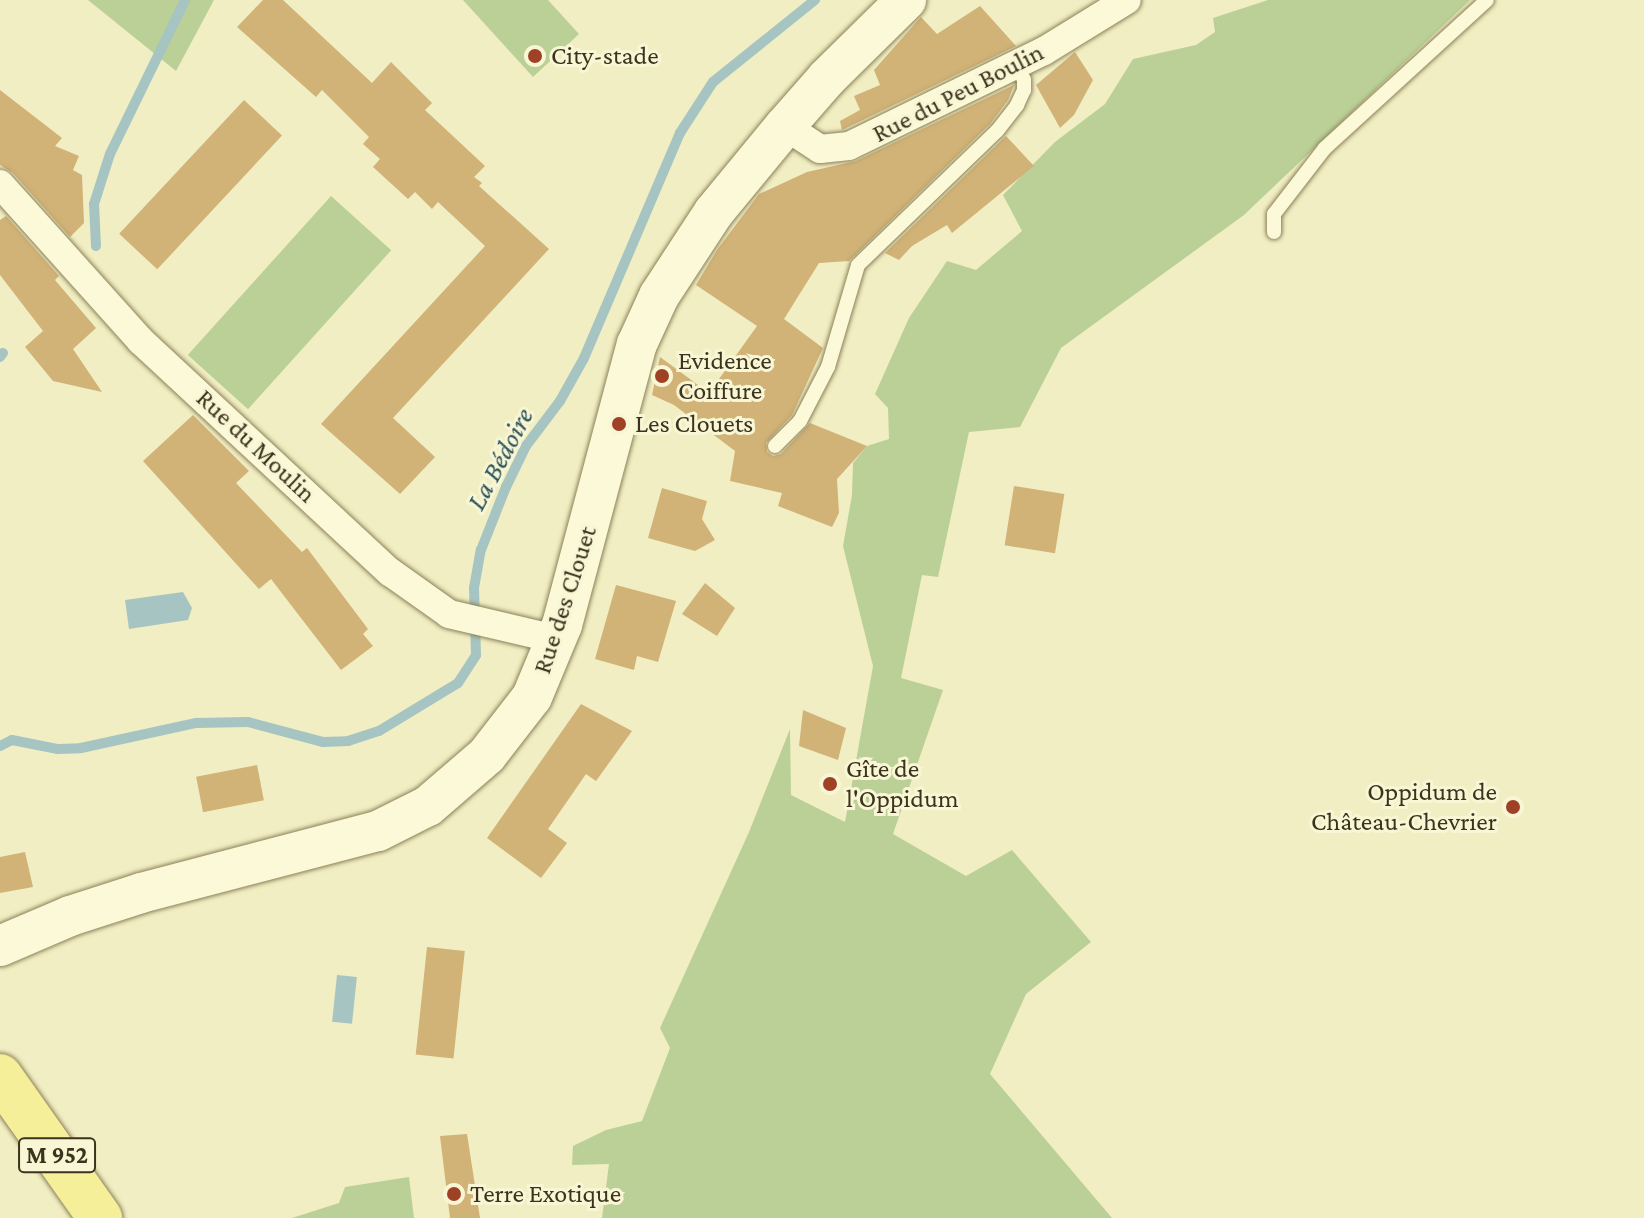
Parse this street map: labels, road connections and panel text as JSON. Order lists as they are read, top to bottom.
{
  "streets": {
    "main road": ["M 952"],
    "street": ["Rue du Peu Boulin", "Rue du Moulin", "Rue des Clouet"]
  },
  "crossings": [
    ["Rue du Peu Boulin", "Rue des Clouet"],
    ["Rue du Moulin", "Rue des Clouet"]
  ],
  "water": ["La Bédoire"],
  "places": [
    "City-stade",
    "Evidence Coiffure",
    "Les Clouets",
    "Gîte de l'Oppidum",
    "Oppidum de Château-Chevrier",
    "Terre Exotique"
  ]
}
